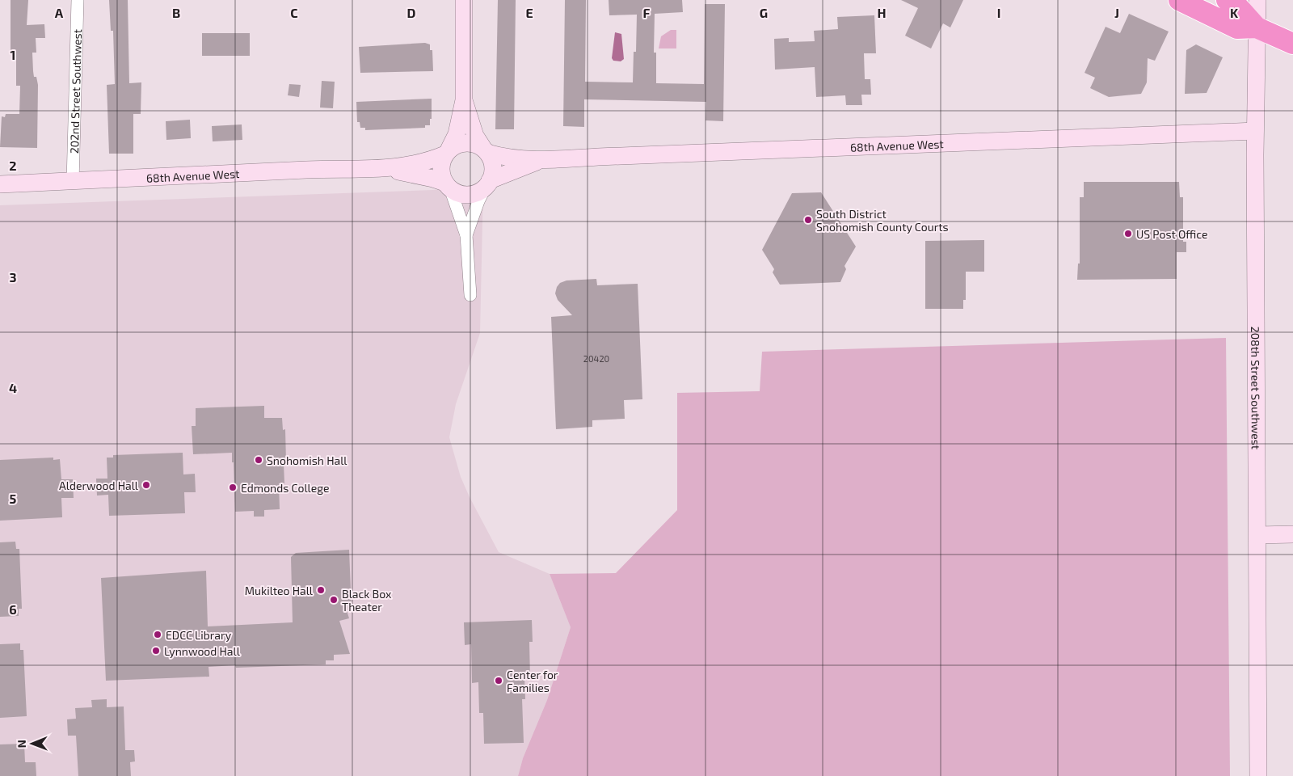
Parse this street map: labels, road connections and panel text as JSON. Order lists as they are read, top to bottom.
{
  "streets": {
    "street": ["202nd Street Southwest", "68th Avenue West", "208th Street Southwest"]
  },
  "crossings": [
    ["202nd Street Southwest", "68th Avenue West"],
    ["68th Avenue West", "208th Street Southwest"]
  ],
  "places": [
    "South District Snohomish County Courts",
    "US Post Office",
    "Snohomish Hall",
    "Alderwood Hall",
    "Edmonds College",
    "Mukilteo Hall",
    "Black Box Theater",
    "EDCC Library",
    "Lynnwood Hall",
    "Center for Families"
  ],
  "house_numbers": ["20420"],
  "north": "left",
  "grid": {
    "columns": [
      "A",
      "B",
      "C",
      "D",
      "E",
      "F",
      "G",
      "H",
      "I",
      "J",
      "K"
    ],
    "rows": [
      "1",
      "2",
      "3",
      "4",
      "5",
      "6"
    ]
  }
}
